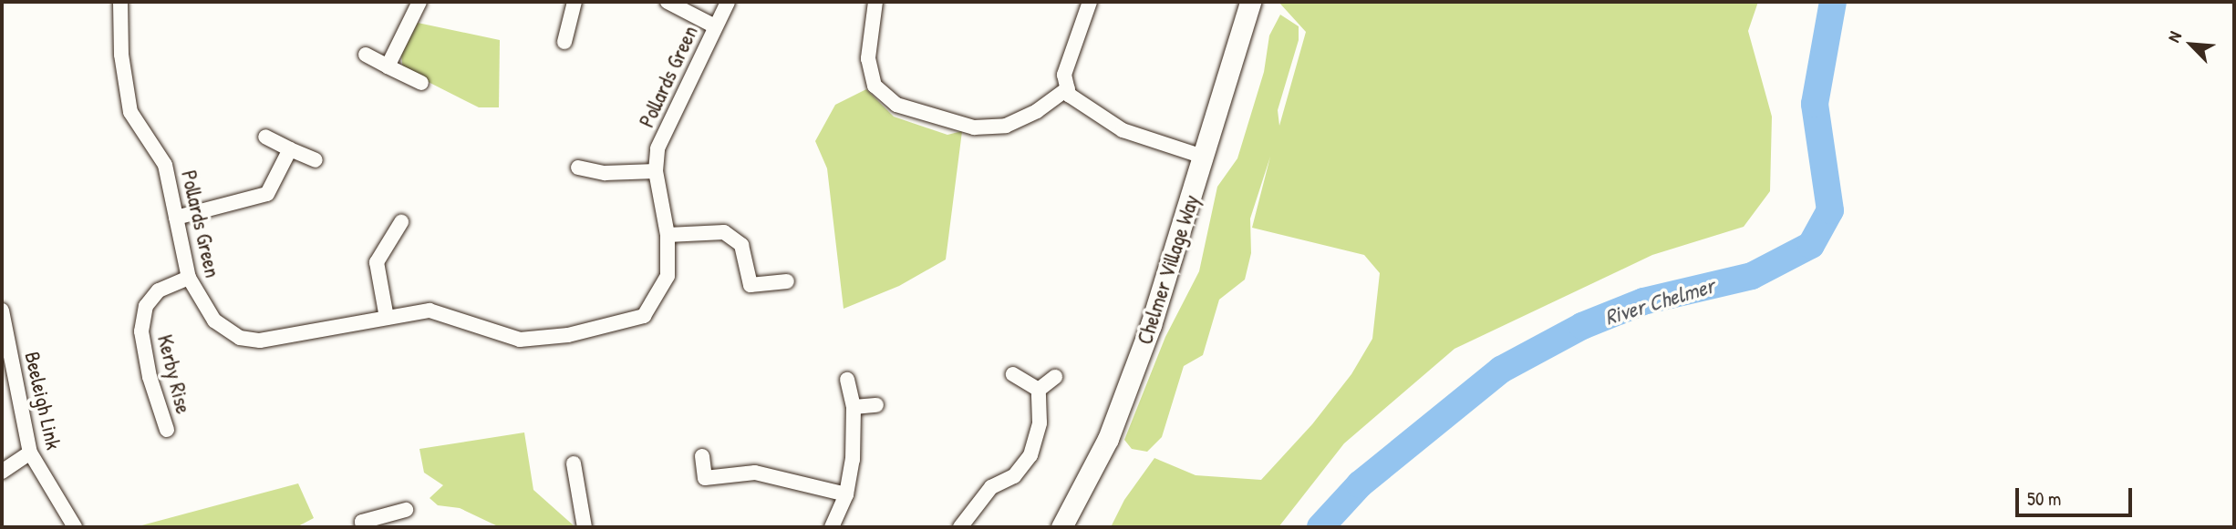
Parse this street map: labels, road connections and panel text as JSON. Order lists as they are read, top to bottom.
{
  "streets": {
    "street": [
      "Pollards Green",
      "Chelmer Village Way",
      "Kerby Rise",
      "Beeleigh Link"
    ]
  },
  "crossings": [
    ["Pollards Green", "Kerby Rise"]
  ],
  "water": ["River Chelmer"],
  "scale_bar": "50 m",
  "north": "top left"
}
